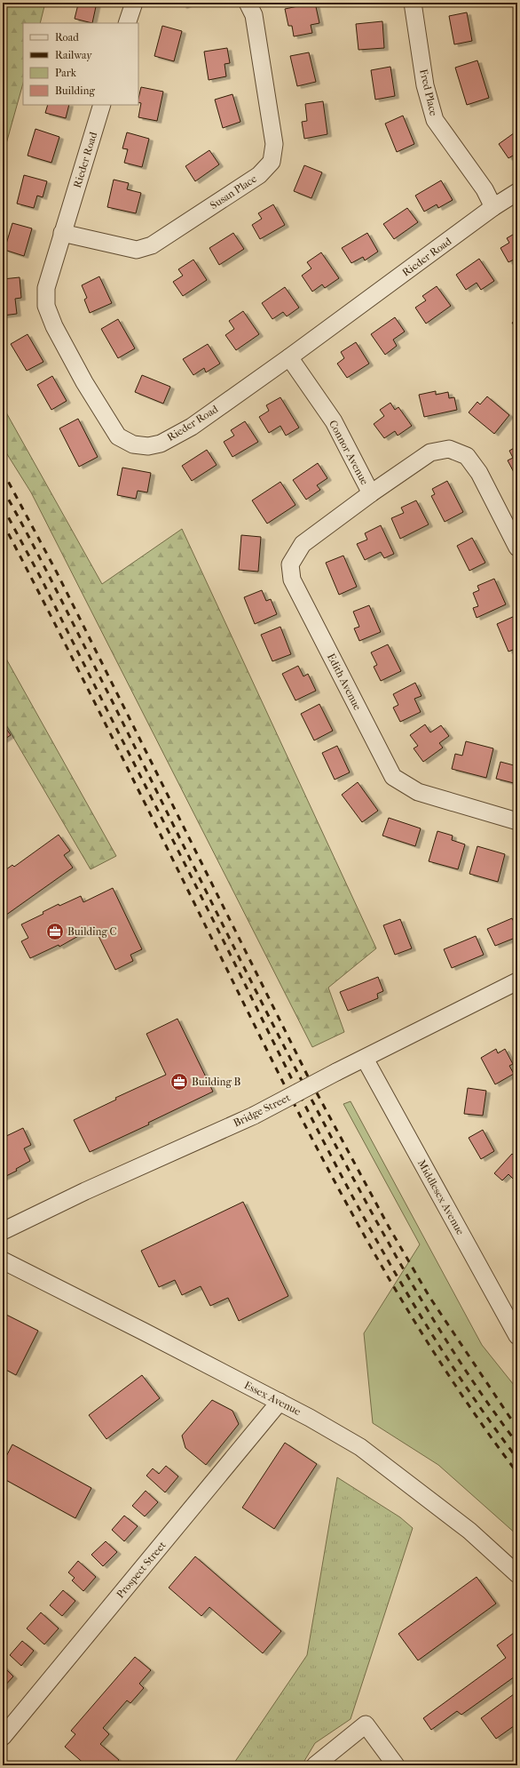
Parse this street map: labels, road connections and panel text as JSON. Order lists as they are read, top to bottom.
{
  "streets": {
    "street": [
      "Fred Place",
      "Rieder Road",
      "Susan Place",
      "Connor Avenue",
      "Edith Avenue",
      "Bridge Street",
      "Middlesex Avenue",
      "Essex Avenue",
      "Prospect Street"
    ]
  },
  "crossings": [
    ["Fred Place", "Rieder Road"],
    ["Rieder Road", "Susan Place"],
    ["Rieder Road", "Connor Avenue"],
    ["Connor Avenue", "Edith Avenue"],
    ["Bridge Street", "Middlesex Avenue"],
    ["Essex Avenue", "Prospect Street"]
  ],
  "places": {
    "office": ["Building C", "Building B"]
  },
  "legend": [
    "Road",
    "Railway",
    "Park",
    "Building"
  ]
}
